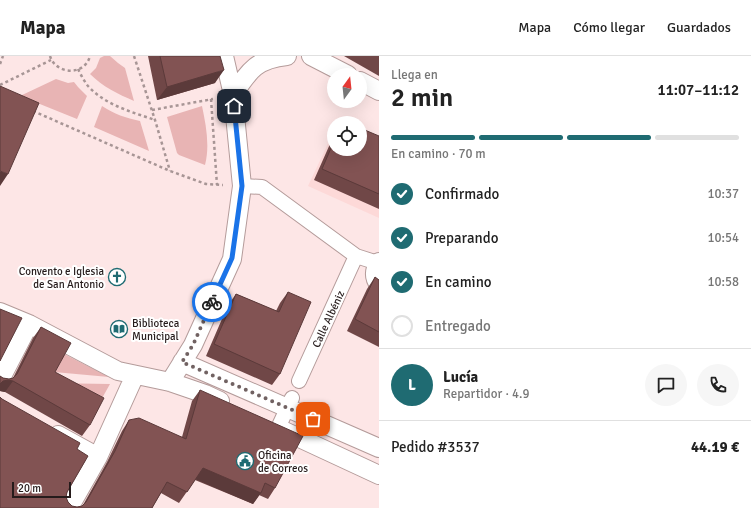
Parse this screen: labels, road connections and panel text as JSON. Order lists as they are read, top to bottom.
{
  "streets": {
    "street": ["Calle Albéniz"]
  },
  "places": {
    "church": ["Convento e Iglesia de San Antonio"],
    "library": ["Biblioteca Municipal"],
    "public building": ["Oficina de Correos"]
  },
  "scale_bar": "20 m",
  "north": "top",
  "page": {
    "header": "Mapa",
    "nav": ["Mapa", "Cómo llegar", "Guardados"],
    "heading": ["2 min", "Llega en", "11:07–11:12"],
    "panel": [
      "Lucía",
      "Repartidor · 4.9",
      "Pedido #3537",
      "44.19 €"
    ],
    "bar": "En camino · 70 m",
    "list": [
      ["Confirmado", "10:37"],
      ["Preparando", "10:54"],
      ["En camino", "10:58"],
      "Entregado"
    ],
    "round": "L",
    "scale": "20 m"
  }
}
